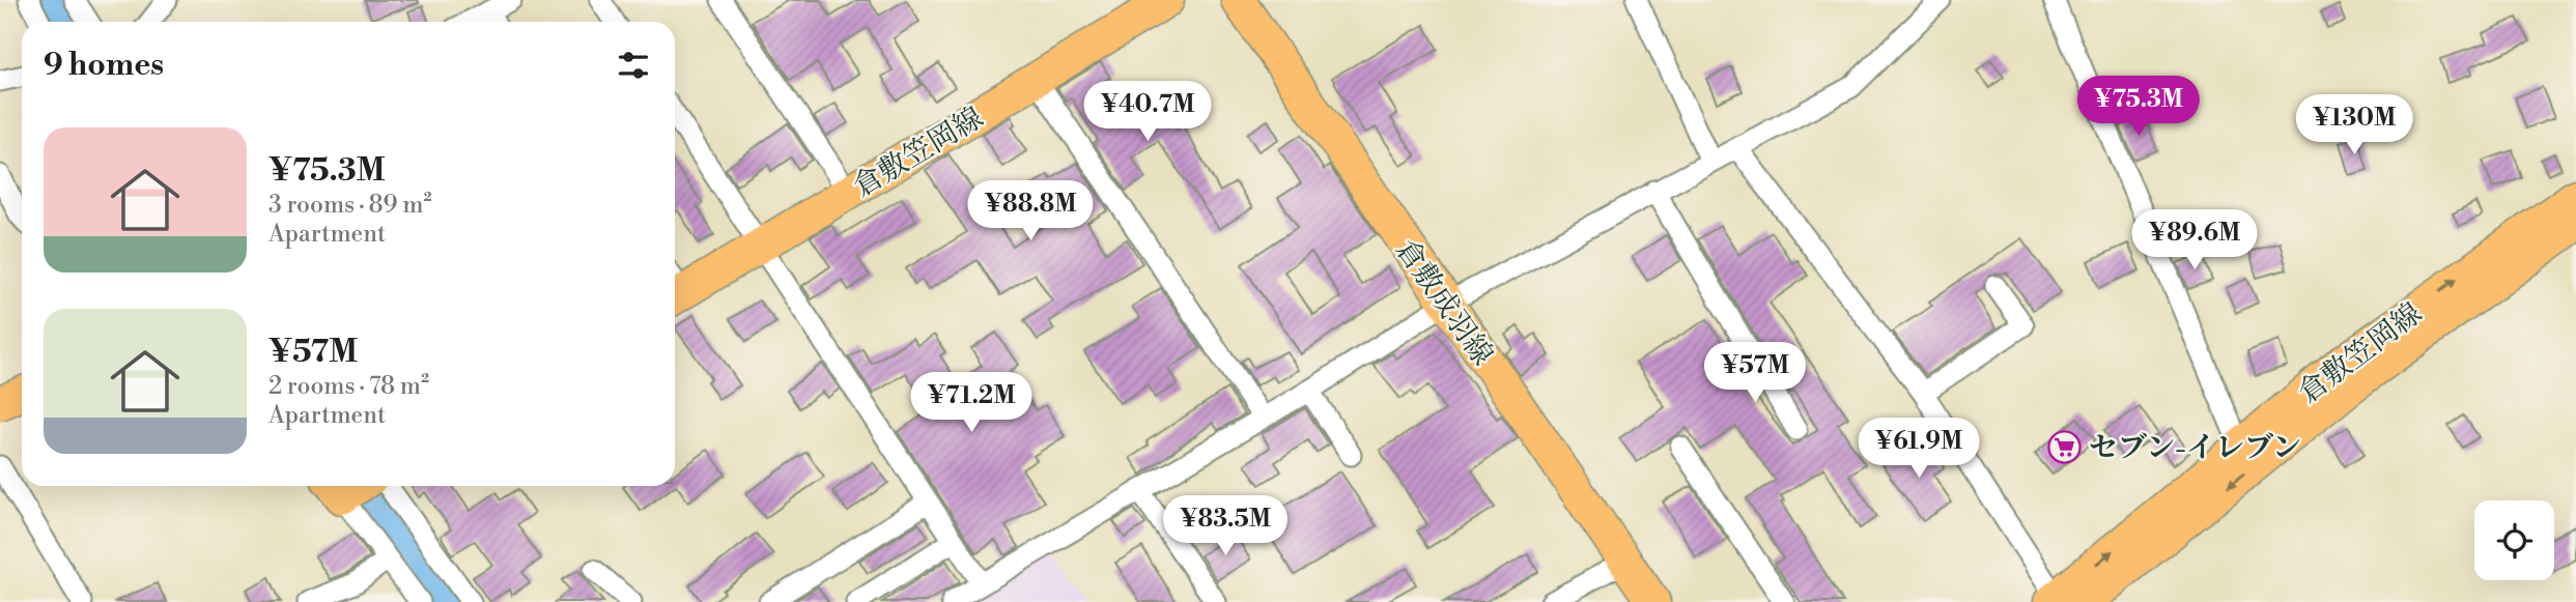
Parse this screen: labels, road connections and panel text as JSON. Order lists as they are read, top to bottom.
{
  "streets": {
    "main road": ["倉敷笠岡線", "倉敷成羽線"]
  },
  "places": {
    "supermarket": ["セブン-イレブン"]
  },
  "page": {
    "heading": "9 homes",
    "price": [
      "¥75.3M",
      "¥40.7M",
      "¥130M",
      "¥88.8M",
      "¥89.6M",
      "¥57M",
      "¥71.2M",
      "¥61.9M",
      "¥83.5M"
    ],
    "list": [
      {
        "name": "¥75.3M",
        "note": "3 rooms · 89 m² · Apartment"
      },
      {
        "name": "¥57M",
        "note": "2 rooms · 78 m² · Apartment"
      }
    ]
  }
}
